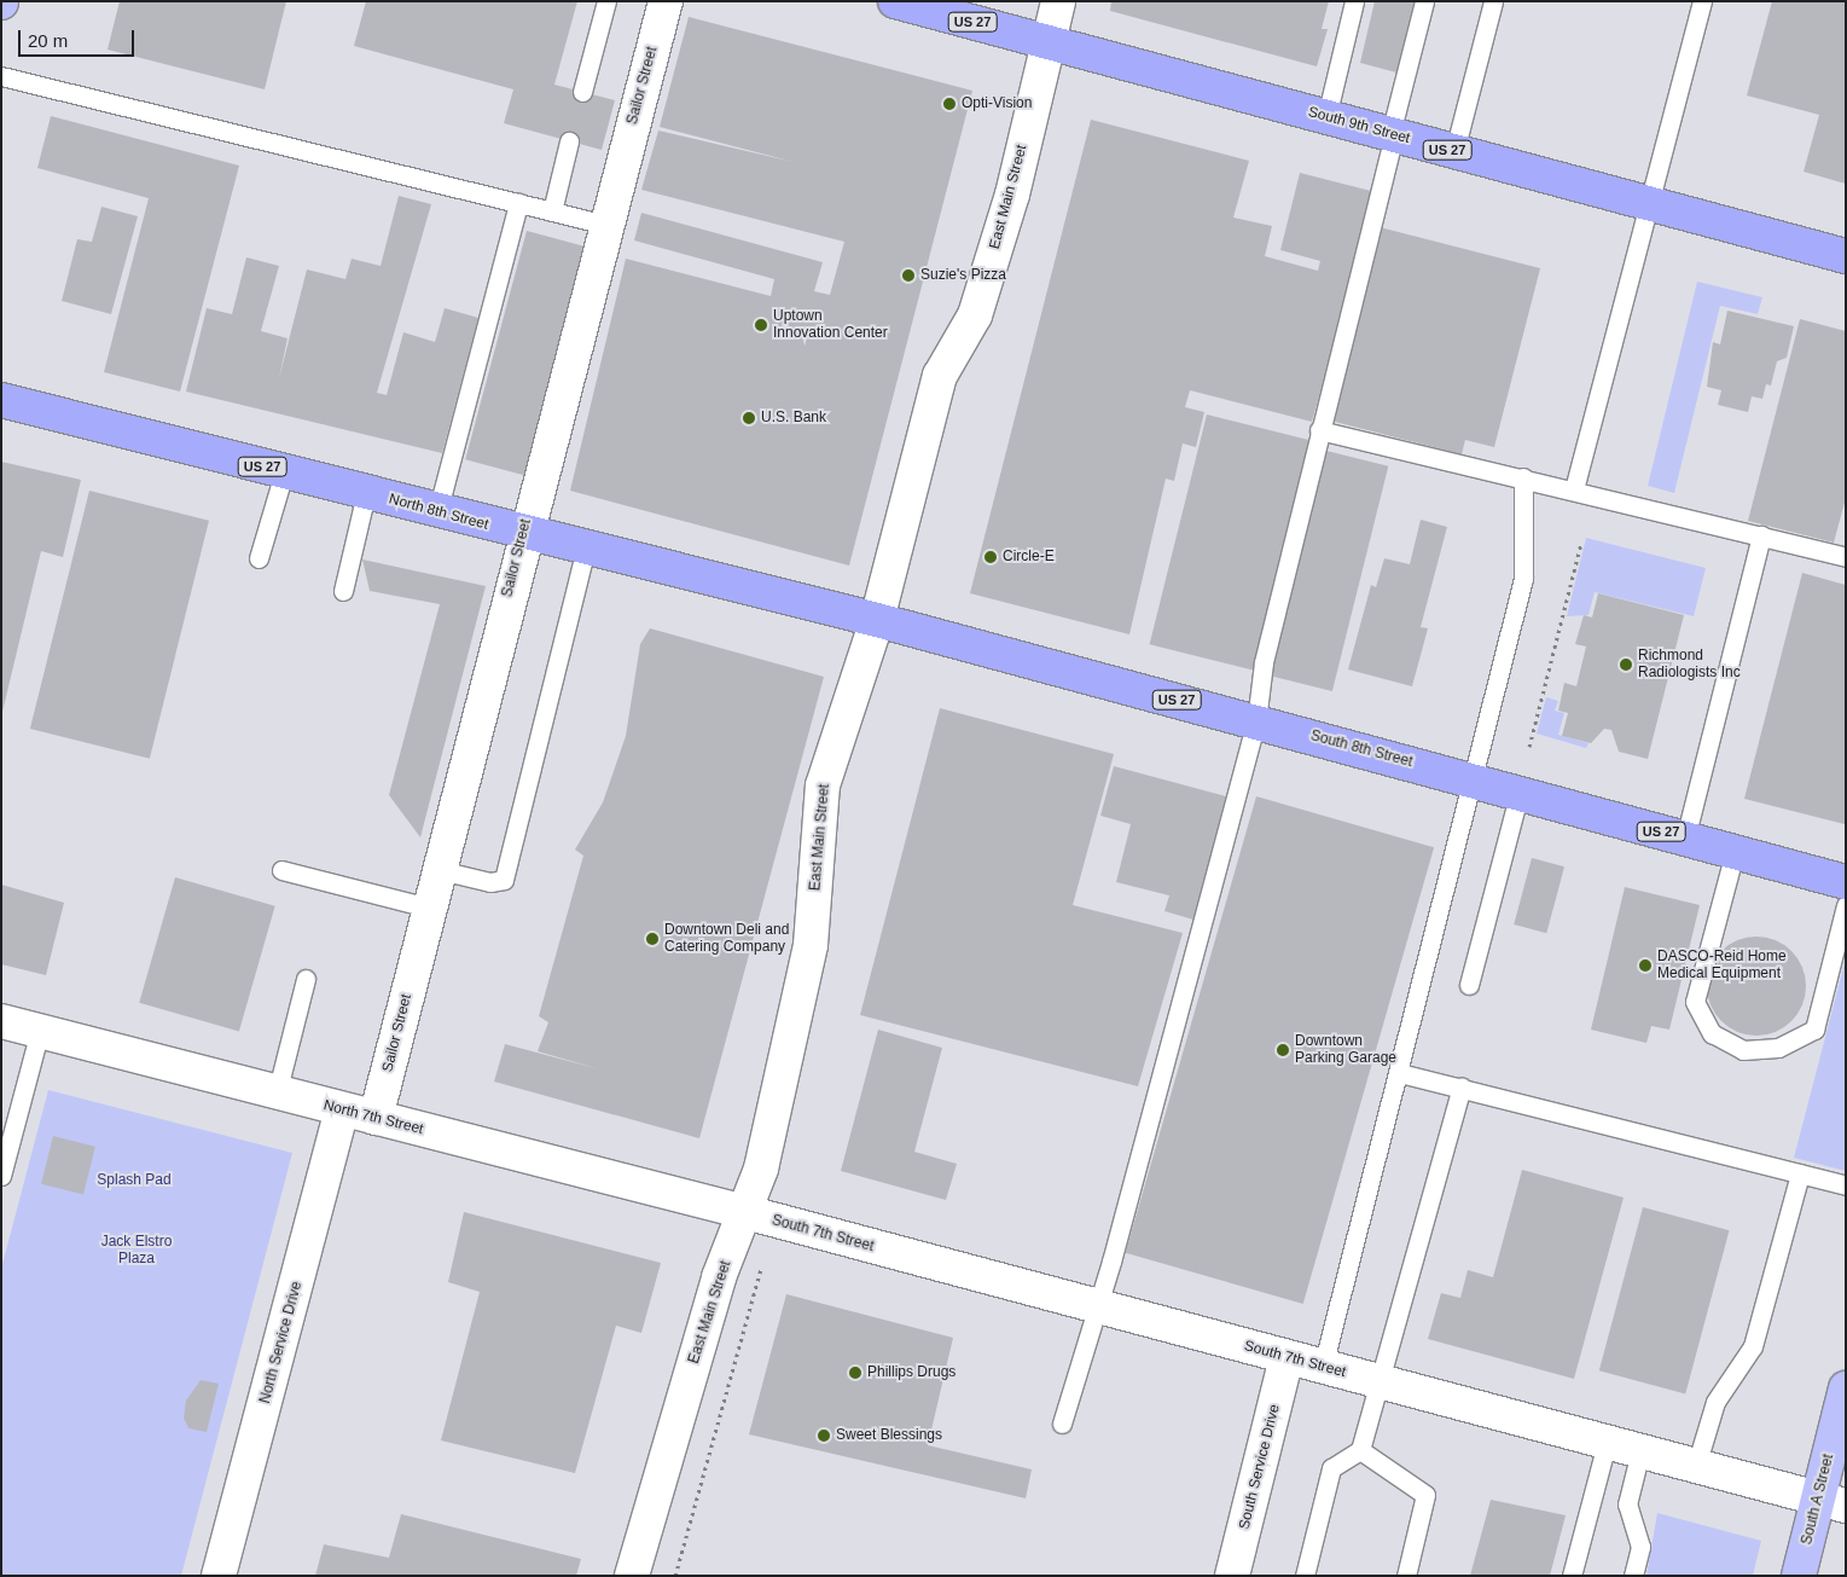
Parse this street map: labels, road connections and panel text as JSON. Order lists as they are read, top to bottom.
{
  "streets": {
    "highway": [
      "US 27",
      "South 9th Street",
      "North 8th Street",
      "South 8th Street"
    ],
    "main road": ["South A Street"],
    "street": [
      "Sailor Street",
      "East Main Street",
      "North 7th Street",
      "South 7th Street",
      "North Service Drive",
      "South Service Drive"
    ]
  },
  "crossings": [
    ["US 27", "South 9th Street"],
    ["US 27", "East Main Street"],
    ["Sailor Street", "North 8th Street"],
    ["Sailor Street", "North 7th Street"],
    ["South 9th Street", "East Main Street"],
    ["East Main Street", "North 8th Street"],
    ["East Main Street", "South 8th Street"],
    ["East Main Street", "North 7th Street"],
    ["East Main Street", "South 7th Street"],
    ["North 8th Street", "South 8th Street"],
    ["North 7th Street", "South 7th Street"],
    ["North 7th Street", "North Service Drive"],
    ["South 7th Street", "South Service Drive"],
    ["South 7th Street", "South A Street"]
  ],
  "parks": ["Splash Pad", "Jack Elstro Plaza"],
  "places": [
    "Opti-Vision",
    "Suzie's Pizza",
    "Uptown Innovation Center",
    "U.S. Bank",
    "Circle-E",
    "Richmond Radiologists Inc",
    "Downtown Deli and Catering Company",
    "DASCO-Reid Home Medical Equipment",
    "Downtown Parking Garage",
    "Phillips Drugs",
    "Sweet Blessings"
  ],
  "scale_bar": "20 m"
}
